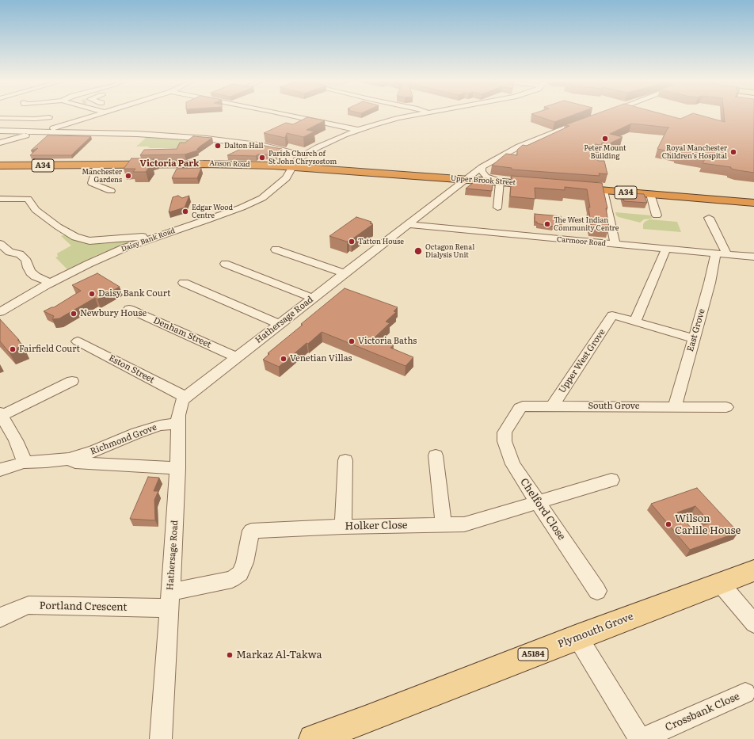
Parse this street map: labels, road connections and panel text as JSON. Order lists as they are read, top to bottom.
{
  "streets": {
    "highway": ["Anson Road", "A34", "Upper Brook Street"],
    "main road": ["Plymouth Grove", "A5184"],
    "street": [
      "Daisy Bank Road",
      "Carmoor Road",
      "Hathersage Road",
      "East Grove",
      "Denham Street",
      "Upper West Grove",
      "Eston Street",
      "South Grove",
      "Richmond Grove",
      "Chelford Close",
      "Holker Close",
      "Portland Crescent",
      "Crossbank Close"
    ]
  },
  "crossings": [
    ["Anson Road", "Upper Brook Street"],
    ["Anson Road", "Daisy Bank Road"],
    ["Upper Brook Street", "Hathersage Road"],
    ["Carmoor Road", "Hathersage Road"],
    ["Carmoor Road", "East Grove"],
    ["Hathersage Road", "Denham Street"],
    ["Hathersage Road", "Eston Street"],
    ["Hathersage Road", "Richmond Grove"],
    ["Hathersage Road", "Holker Close"],
    ["Hathersage Road", "Portland Crescent"],
    ["East Grove", "South Grove"],
    ["Upper West Grove", "South Grove"],
    ["South Grove", "Chelford Close"],
    ["Chelford Close", "Holker Close"],
    ["Holker Close", "Portland Crescent"]
  ],
  "districts": ["Victoria Park"],
  "places": [
    "Peter Mount Building",
    "Dalton Hall",
    "Royal Manchester Children’s Hospital",
    "Parish Church of St John Chrysostom",
    "Manchester Gardens",
    "Edgar Wood Centre",
    "The West Indian Community Centre",
    "Tatton House",
    "Octagon Renal Dialysis Unit",
    "Daisy Bank Court",
    "Newbury House",
    "Victoria Baths",
    "Fairfield Court",
    "Venetian Villas",
    "Wilson Carlile House",
    "Markaz Al-Takwa"
  ]
}
